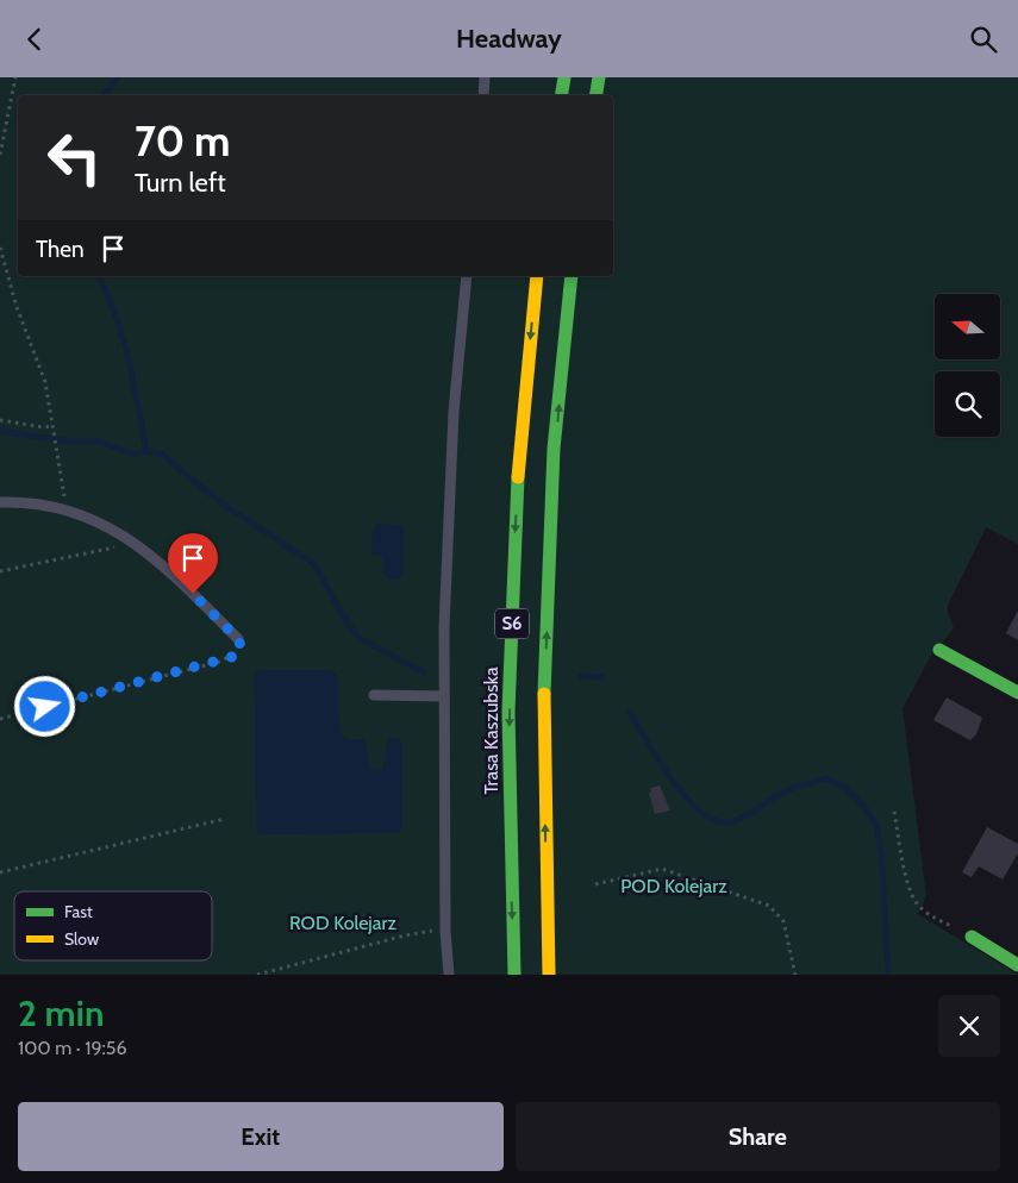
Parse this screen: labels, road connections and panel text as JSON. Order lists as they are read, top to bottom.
{
  "streets": {
    "main road": ["S6", "Trasa Kaszubska"]
  },
  "parks": ["POD Kolejarz", "ROD Kolejarz"],
  "legend": ["Fast", "Slow"],
  "north": "left",
  "page": {
    "header": "Headway",
    "turn": ["70 m", "Turn left"],
    "then": "Then",
    "heading": ["2 min", "100 m · 19:56"],
    "buttons": ["Exit", "Share"]
  }
}
